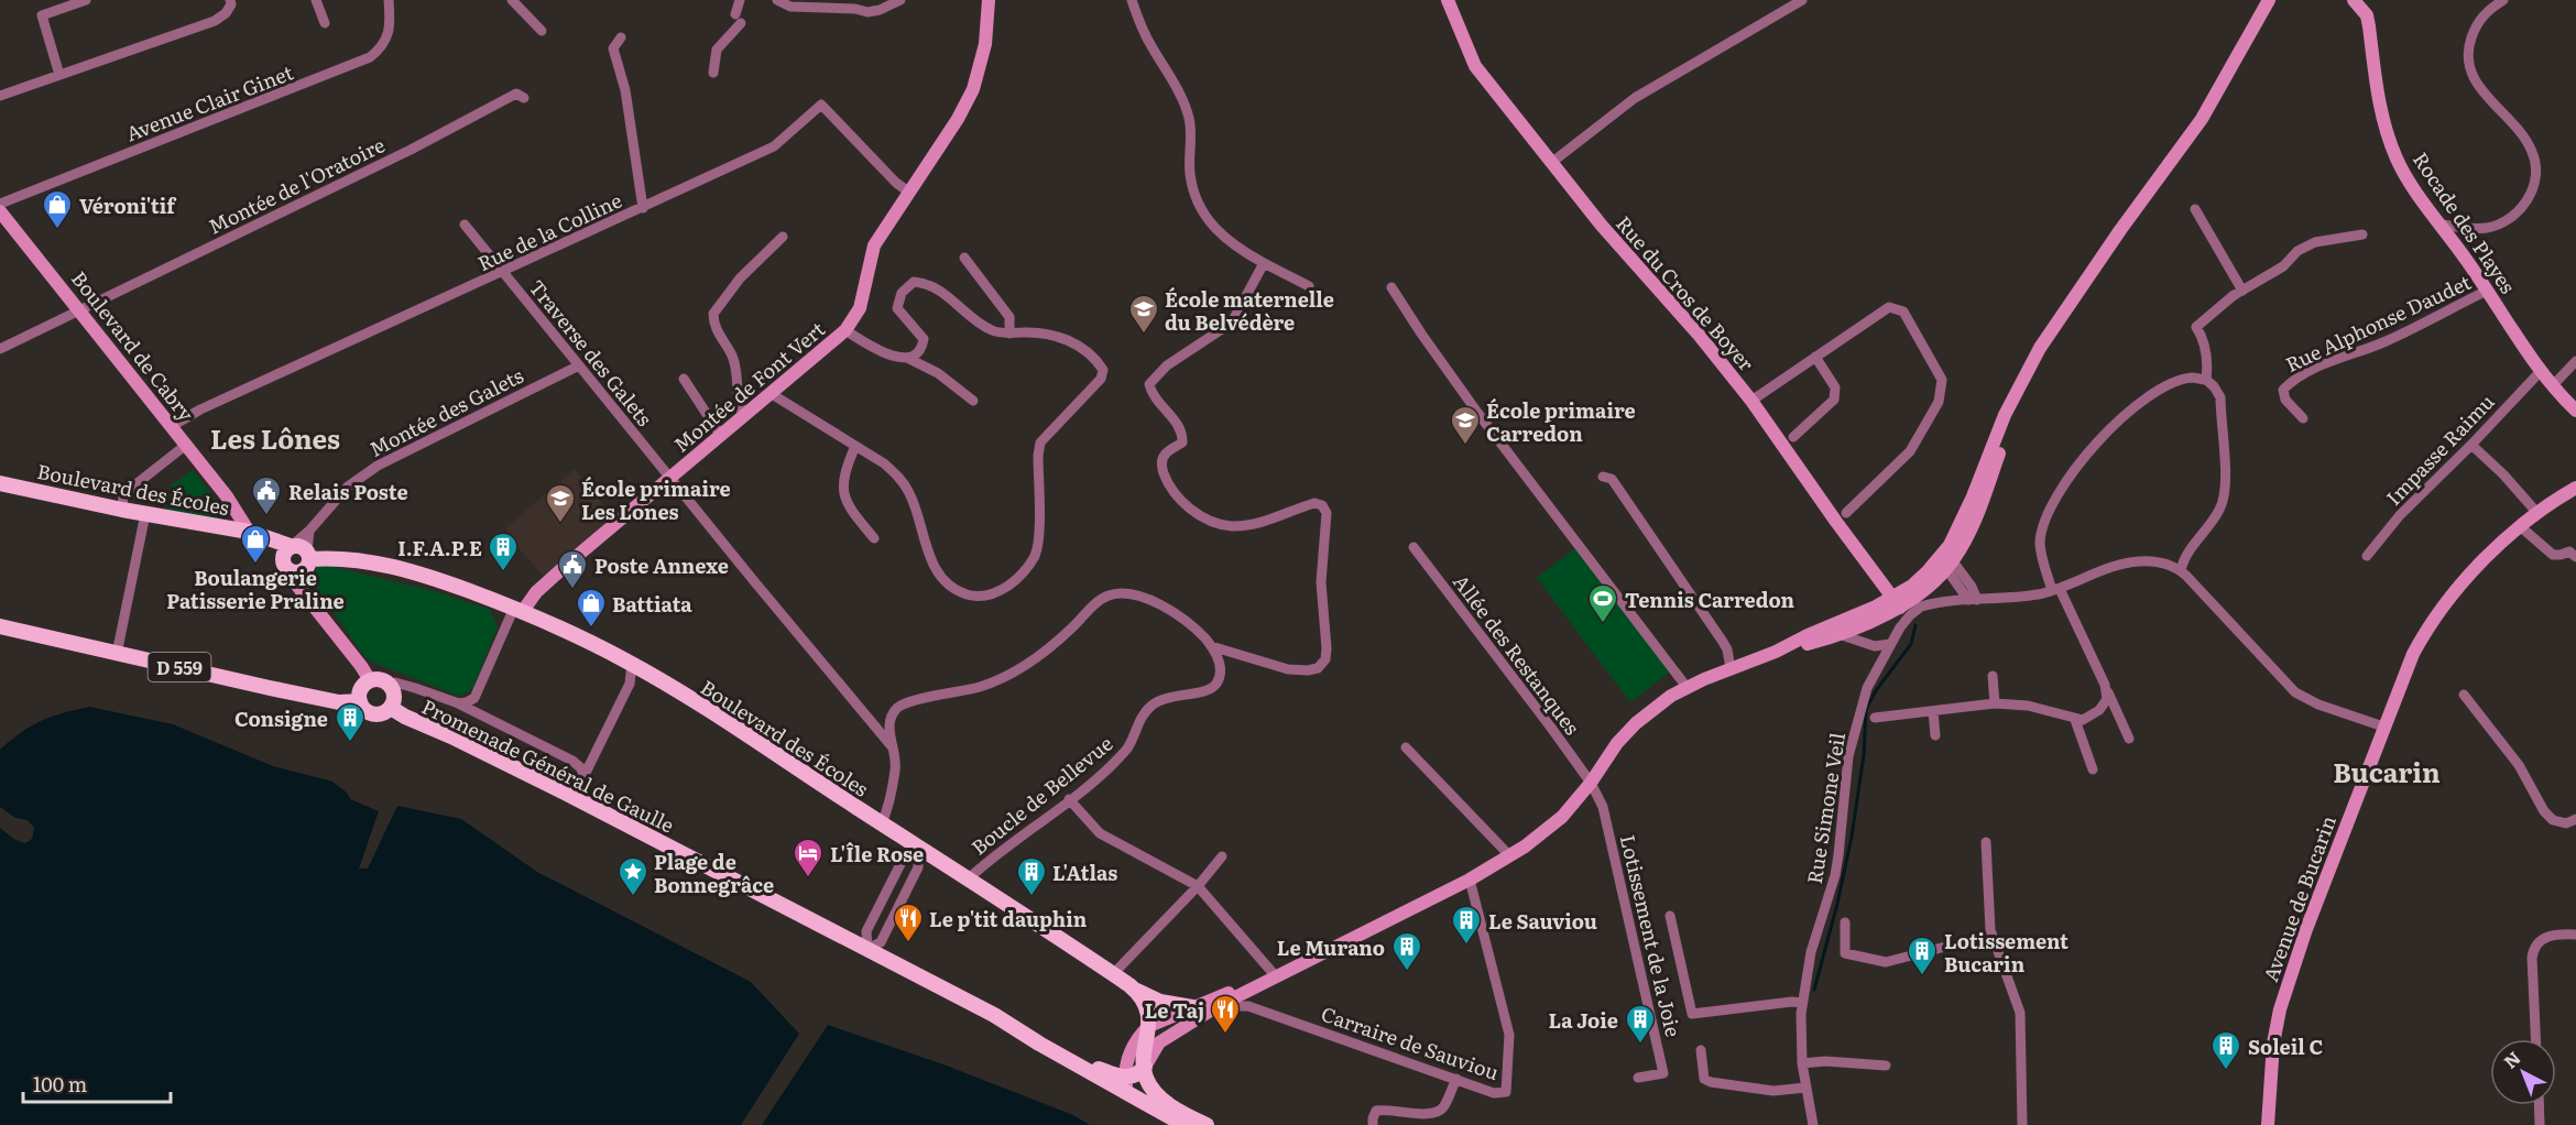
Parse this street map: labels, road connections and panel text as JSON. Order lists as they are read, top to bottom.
{
  "streets": {
    "main road": ["Boulevard des Écoles", "D 559", "Promenade Général de Gaulle"],
    "street": [
      "Avenue Clair Ginet",
      "Montée de l'Oratoire",
      "Rocade des Playes",
      "Rue de la Colline",
      "Rue du Cros de Boyer",
      "Rue Alphonse Daudet",
      "Boulevard de Cabry",
      "Traverse des Galets",
      "Montée de Font Vert",
      "Montée des Galets",
      "Impasse Raimu",
      "Allée des Restanques",
      "Boucle de Bellevue",
      "Rue Simone Veil",
      "Avenue de Bucarin",
      "Lotissement de la Joie",
      "Carraire de Sauviou"
    ]
  },
  "crossings": [
    ["Montée de l'Oratoire", "Boulevard de Cabry"],
    ["Rocade des Playes", "Rue Alphonse Daudet"],
    ["Rocade des Playes", "Impasse Raimu"],
    ["Rue de la Colline", "Boulevard de Cabry"],
    ["Rue de la Colline", "Traverse des Galets"],
    ["Rue de la Colline", "Montée de Font Vert"],
    ["Boulevard de Cabry", "Boulevard des Écoles"],
    ["Traverse des Galets", "Montée de Font Vert"],
    ["Traverse des Galets", "Montée des Galets"],
    ["Traverse des Galets", "Boucle de Bellevue"],
    ["Montée de Font Vert", "Boulevard des Écoles"],
    ["Montée des Galets", "Boulevard des Écoles"],
    ["Boulevard des Écoles", "Boucle de Bellevue"],
    ["Allée des Restanques", "Lotissement de la Joie"],
    ["D 559", "Promenade Général de Gaulle"]
  ],
  "districts": ["Les Lônes", "Bucarin"],
  "places": {
    "shop": ["Véroni'tif", "Boulangerie Patisserie Praline", "Battiata"],
    "school or university": ["École maternelle du Belvédère", "École primaire Carredon", "École primaire Les Lones"],
    "public building": ["Relais Poste", "Poste Annexe"],
    "building": [
      "I.F.A.P.E",
      "Consigne",
      "L'Atlas",
      "Le Sauviou",
      "Le Murano",
      "Lotissement Bucarin",
      "La Joie",
      "Soleil C"
    ],
    "sports": ["Tennis Carredon"],
    "hotel": ["L'Île Rose"],
    "place": ["Plage de Bonnegrâce"],
    "restaurant": ["Le p'tit dauphin", "Le Taj"]
  },
  "scale_bar": "100 m",
  "north": "top left"
}
